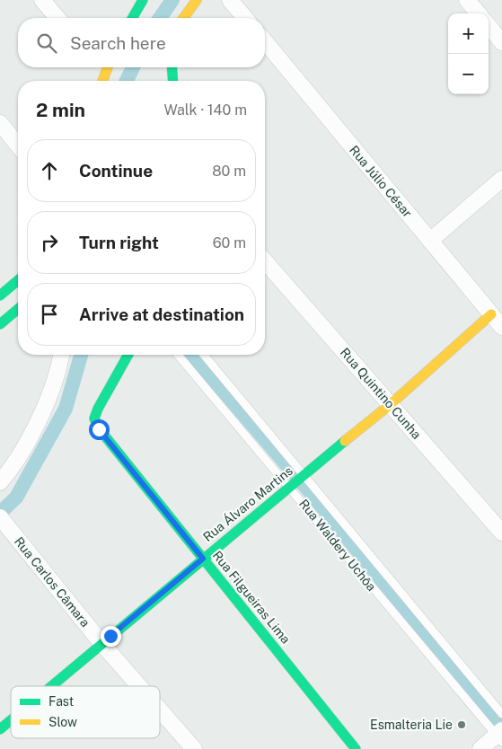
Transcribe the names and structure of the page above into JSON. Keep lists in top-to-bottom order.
{
  "streets": {
    "street": [
      "Rua Júlio César",
      "Rua Quintino Cunha",
      "Rua Álvaro Martins",
      "Rua Carlos Câmara",
      "Rua Filgueiras Lima"
    ],
    "lane": ["Rua Waldery Uchôa"]
  },
  "crossings": [
    ["Rua Júlio César", "Rua Álvaro Martins"],
    ["Rua Quintino Cunha", "Rua Álvaro Martins"],
    ["Rua Álvaro Martins", "Rua Waldery Uchôa"],
    ["Rua Álvaro Martins", "Rua Carlos Câmara"],
    ["Rua Álvaro Martins", "Rua Filgueiras Lima"]
  ],
  "places": ["Esmalteria Lie"],
  "legend": ["Fast", "Slow"],
  "page": {
    "map_buttons": ["+", "−"],
    "search": "Search here",
    "heading": ["2 min", "Walk · 140 m"],
    "list": [
      ["Continue", "80 m"],
      ["Turn right", "60 m"],
      "Arrive at destination"
    ]
  }
}
